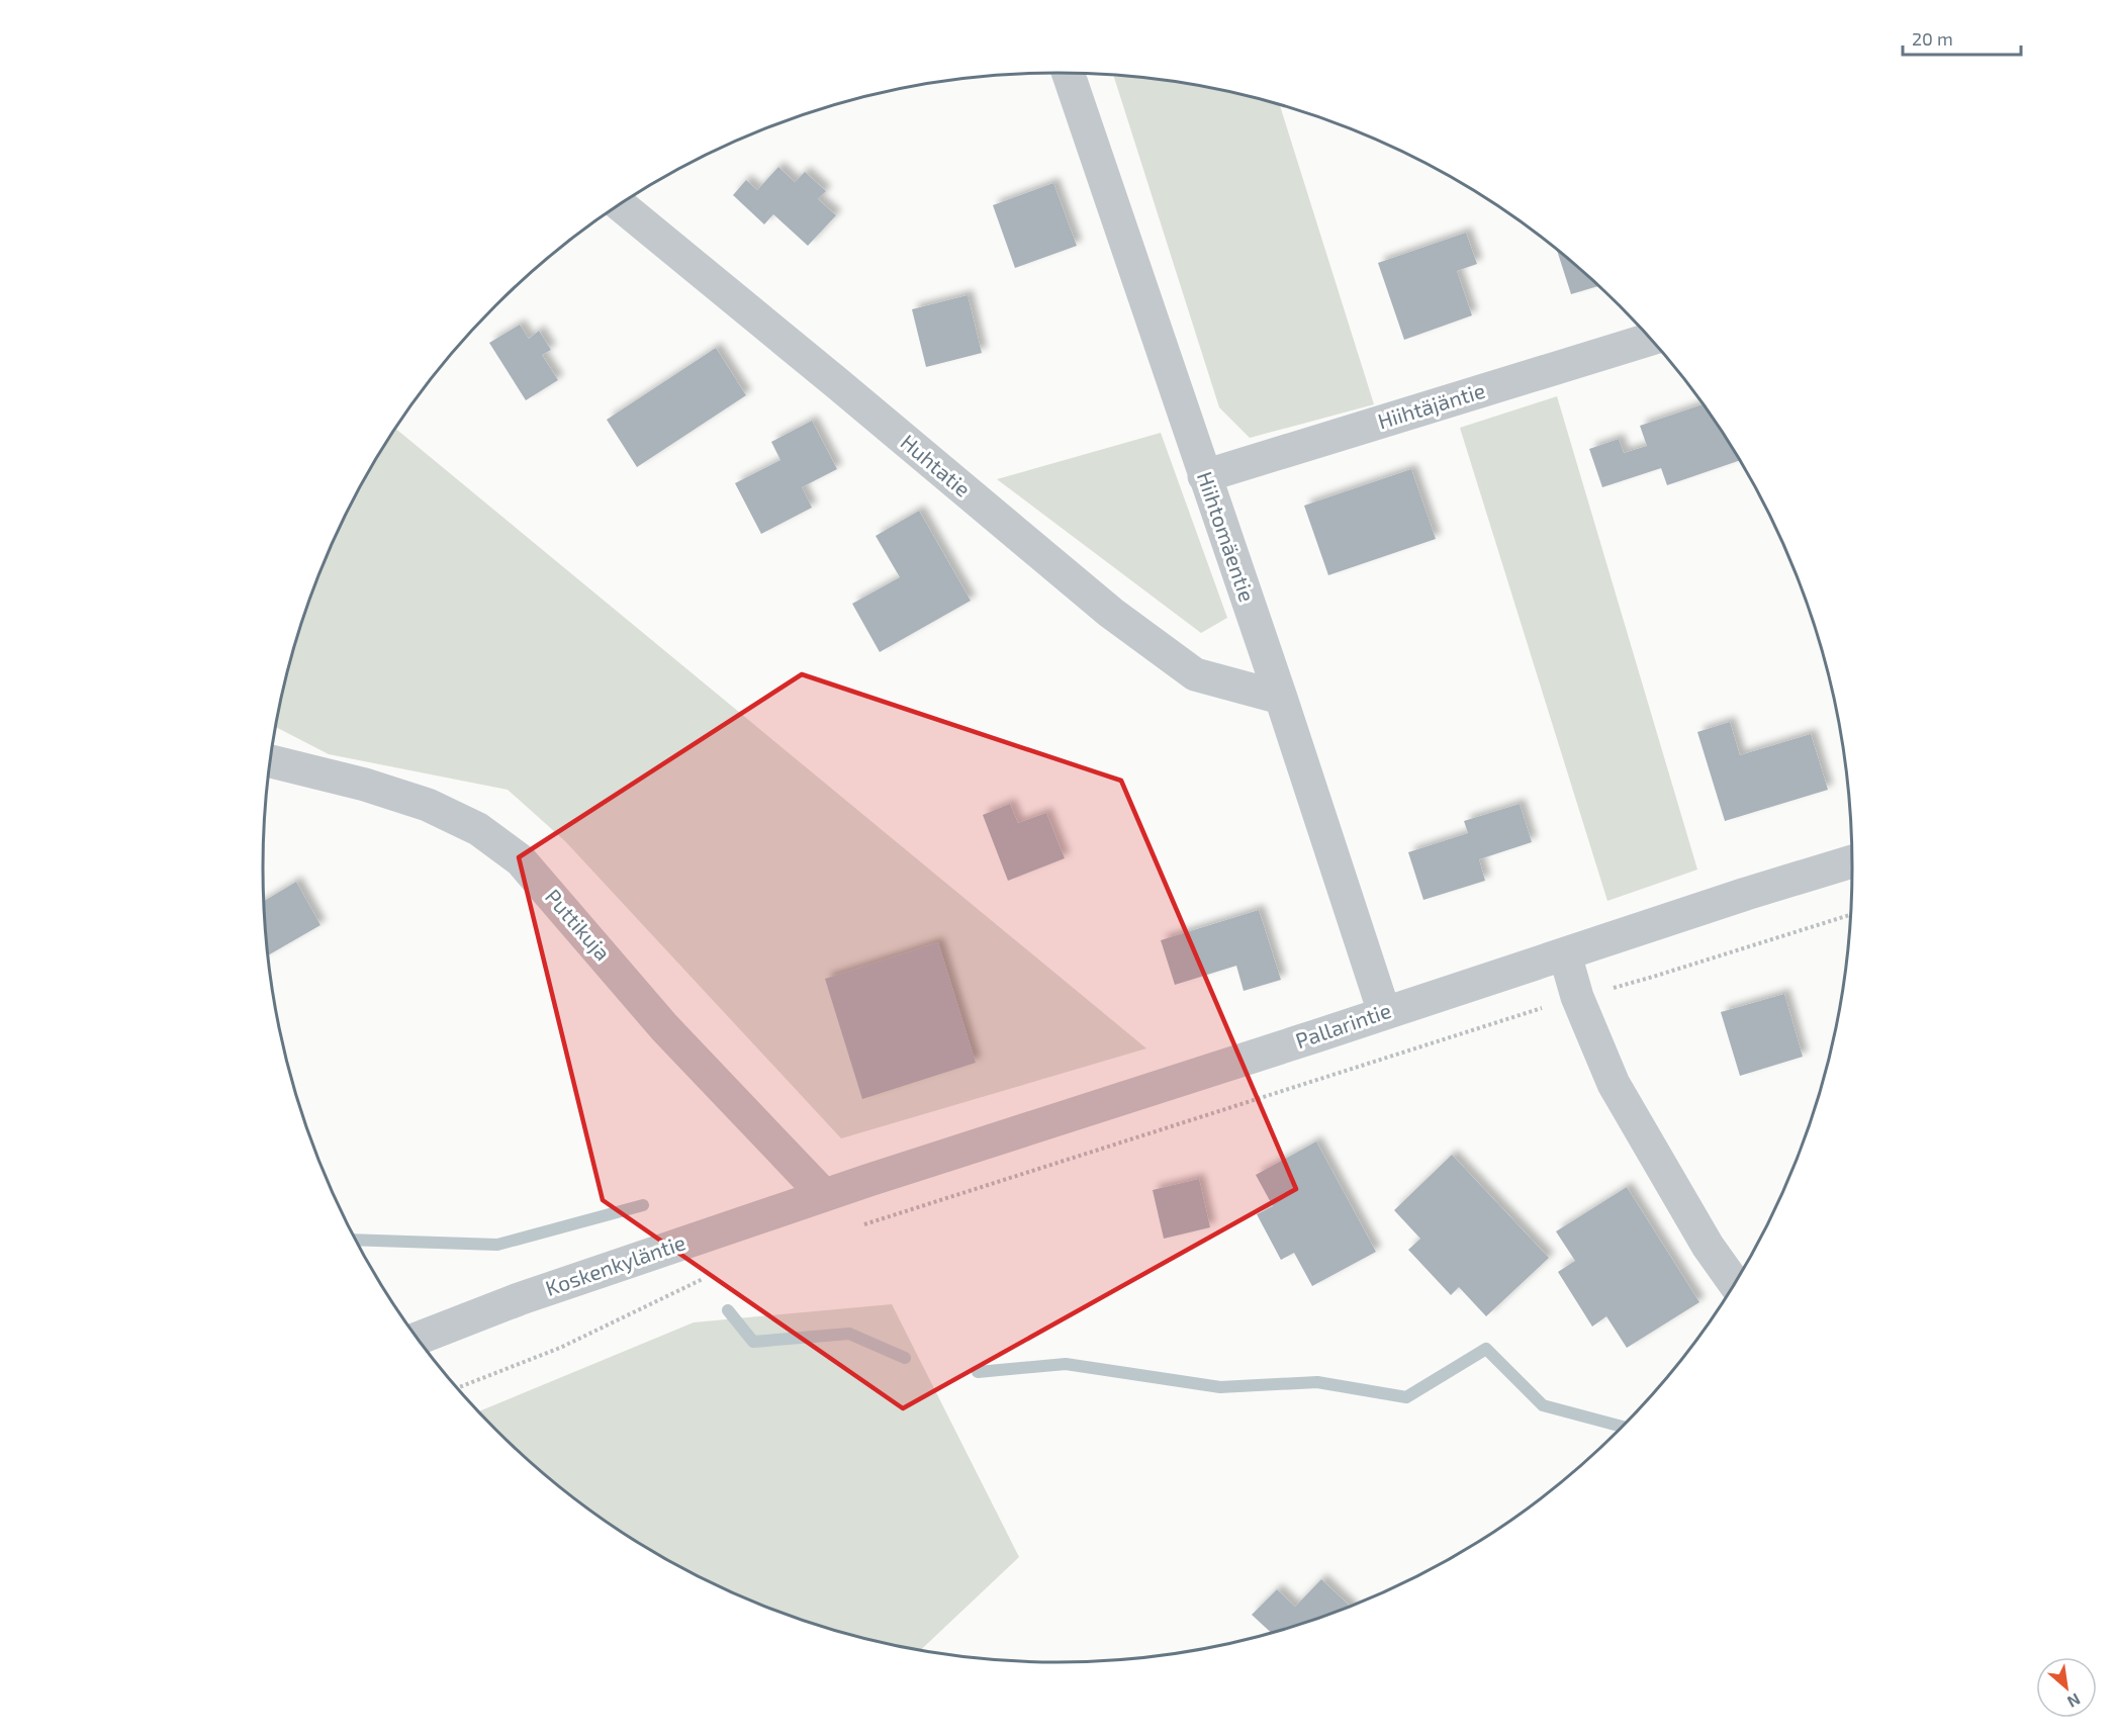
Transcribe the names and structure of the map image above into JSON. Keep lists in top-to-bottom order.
{
  "streets": {
    "street": [
      "Hiihtäjäntie",
      "Huhtatie",
      "Hiihtomäentie",
      "Puttikuja",
      "Pallarintie",
      "Koskenkyläntie"
    ]
  },
  "crossings": [
    ["Hiihtäjäntie", "Hiihtomäentie"],
    ["Huhtatie", "Hiihtomäentie"],
    ["Hiihtomäentie", "Pallarintie"],
    ["Puttikuja", "Pallarintie"],
    ["Puttikuja", "Koskenkyläntie"],
    ["Pallarintie", "Koskenkyläntie"]
  ],
  "scale_bar": "20 m",
  "north": "bottom right"
}
